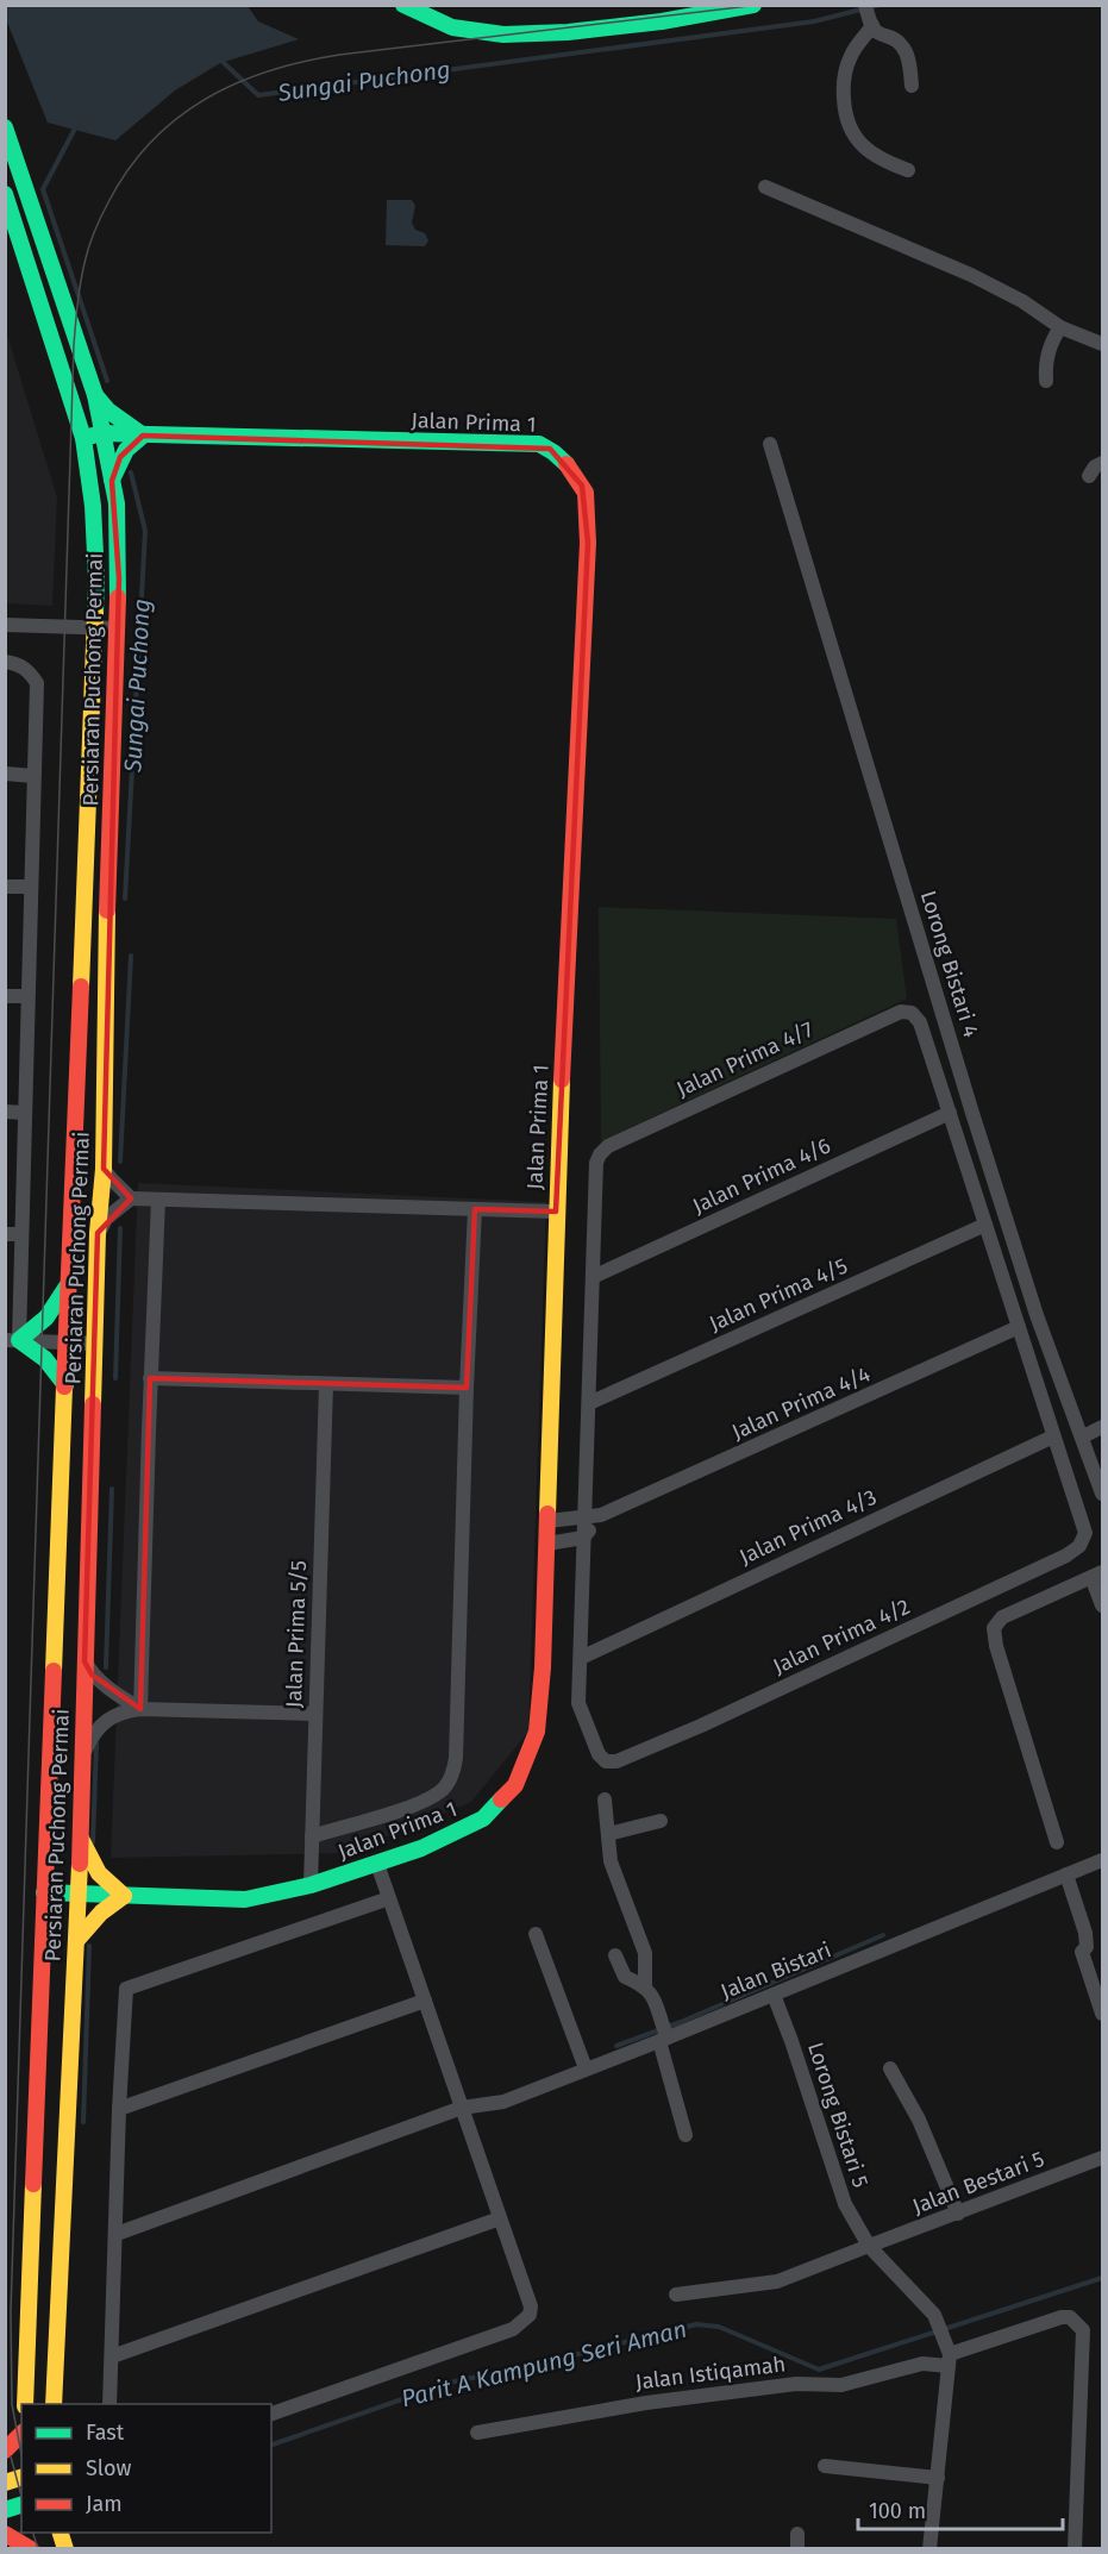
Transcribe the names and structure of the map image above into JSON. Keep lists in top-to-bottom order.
{
  "streets": {
    "main road": ["Jalan Prima 1", "Persiaran Puchong Permai"],
    "street": [
      "Lorong Bistari 4",
      "Jalan Prima 4/7",
      "Jalan Prima 4/6",
      "Jalan Prima 4/5",
      "Jalan Prima 4/4",
      "Jalan Prima 4/3",
      "Jalan Prima 5/5",
      "Jalan Prima 4/2",
      "Jalan Bistari",
      "Lorong Bistari 5",
      "Jalan Bestari 5",
      "Jalan Istiqamah"
    ]
  },
  "crossings": [
    ["Jalan Prima 1", "Persiaran Puchong Permai"],
    ["Jalan Prima 1", "Jalan Prima 4/4"],
    ["Jalan Prima 1", "Jalan Prima 5/5"],
    ["Persiaran Puchong Permai", "Jalan Prima 5/5"],
    ["Jalan Prima 4/7", "Jalan Prima 4/6"],
    ["Jalan Prima 4/3", "Jalan Prima 4/2"],
    ["Jalan Bistari", "Lorong Bistari 5"],
    ["Lorong Bistari 5", "Jalan Bestari 5"],
    ["Lorong Bistari 5", "Jalan Istiqamah"]
  ],
  "water": ["Sungai Puchong", "Parit A Kampung Seri Aman"],
  "legend": ["Fast", "Slow", "Jam"],
  "scale_bar": "100 m"
}
